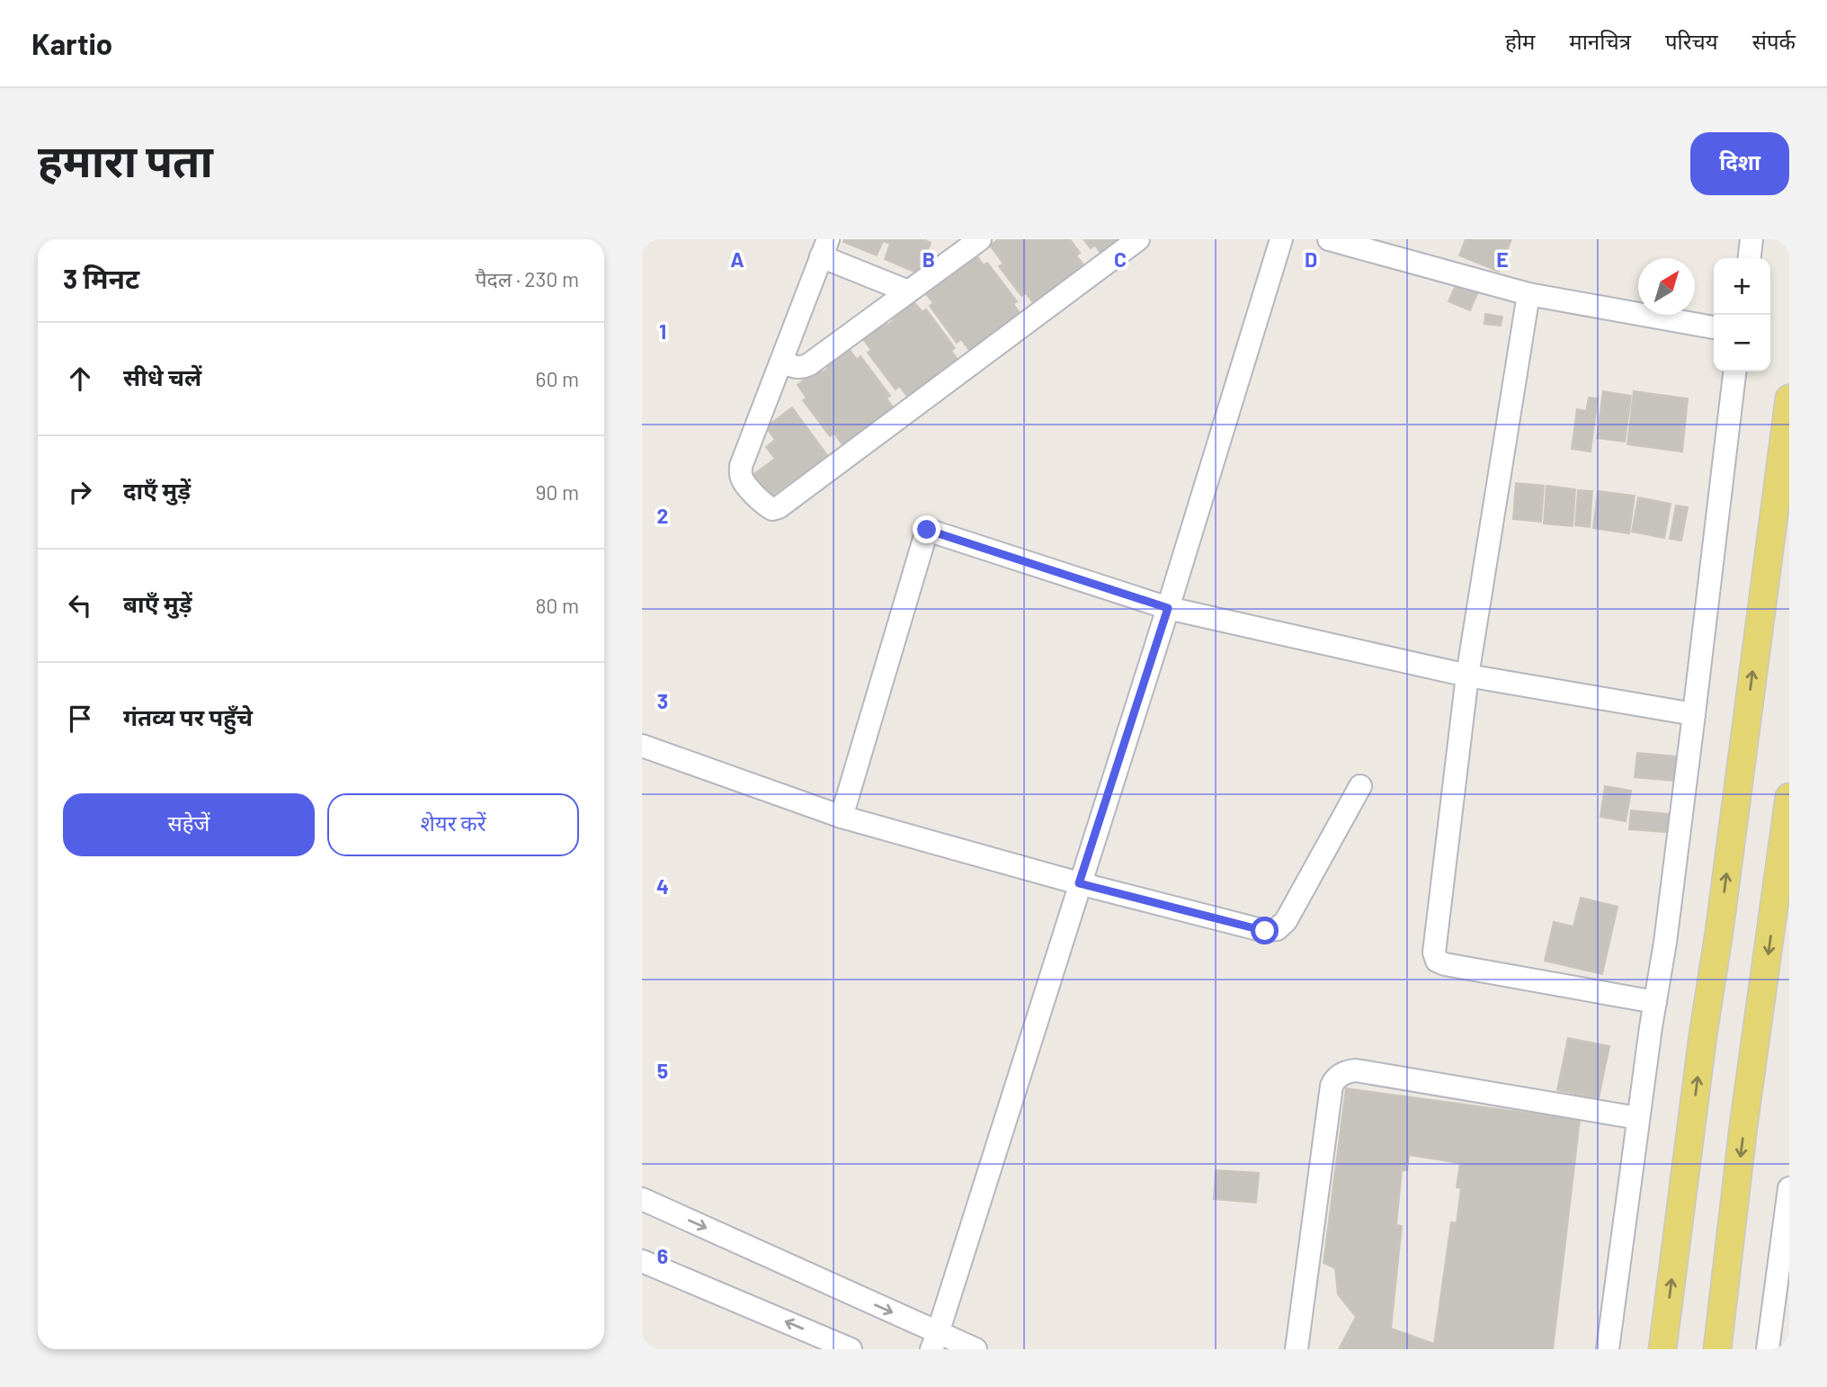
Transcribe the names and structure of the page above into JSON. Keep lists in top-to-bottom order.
{
  "north": "top right",
  "page": {
    "header": "Kartio",
    "nav": [
      "होम",
      "मानचित्र",
      "परिचय",
      "संपर्क"
    ],
    "buttons": [
      "दिशा",
      ["सहेजें", "शेयर करें"]
    ],
    "title": "हमारा पता",
    "heading": ["3 मिनट", "पैदल · 230 m"],
    "map_buttons": ["+", "−"],
    "list": [
      ["सीधे चलें", "60 m"],
      ["दाएँ मुड़ें", "90 m"],
      ["बाएँ मुड़ें", "80 m"],
      "गंतव्य पर पहुँचे"
    ]
  },
  "grid": {
    "columns": [
      "A",
      "B",
      "C",
      "D",
      "E"
    ],
    "rows": [
      "1",
      "2",
      "3",
      "4",
      "5",
      "6"
    ]
  }
}
